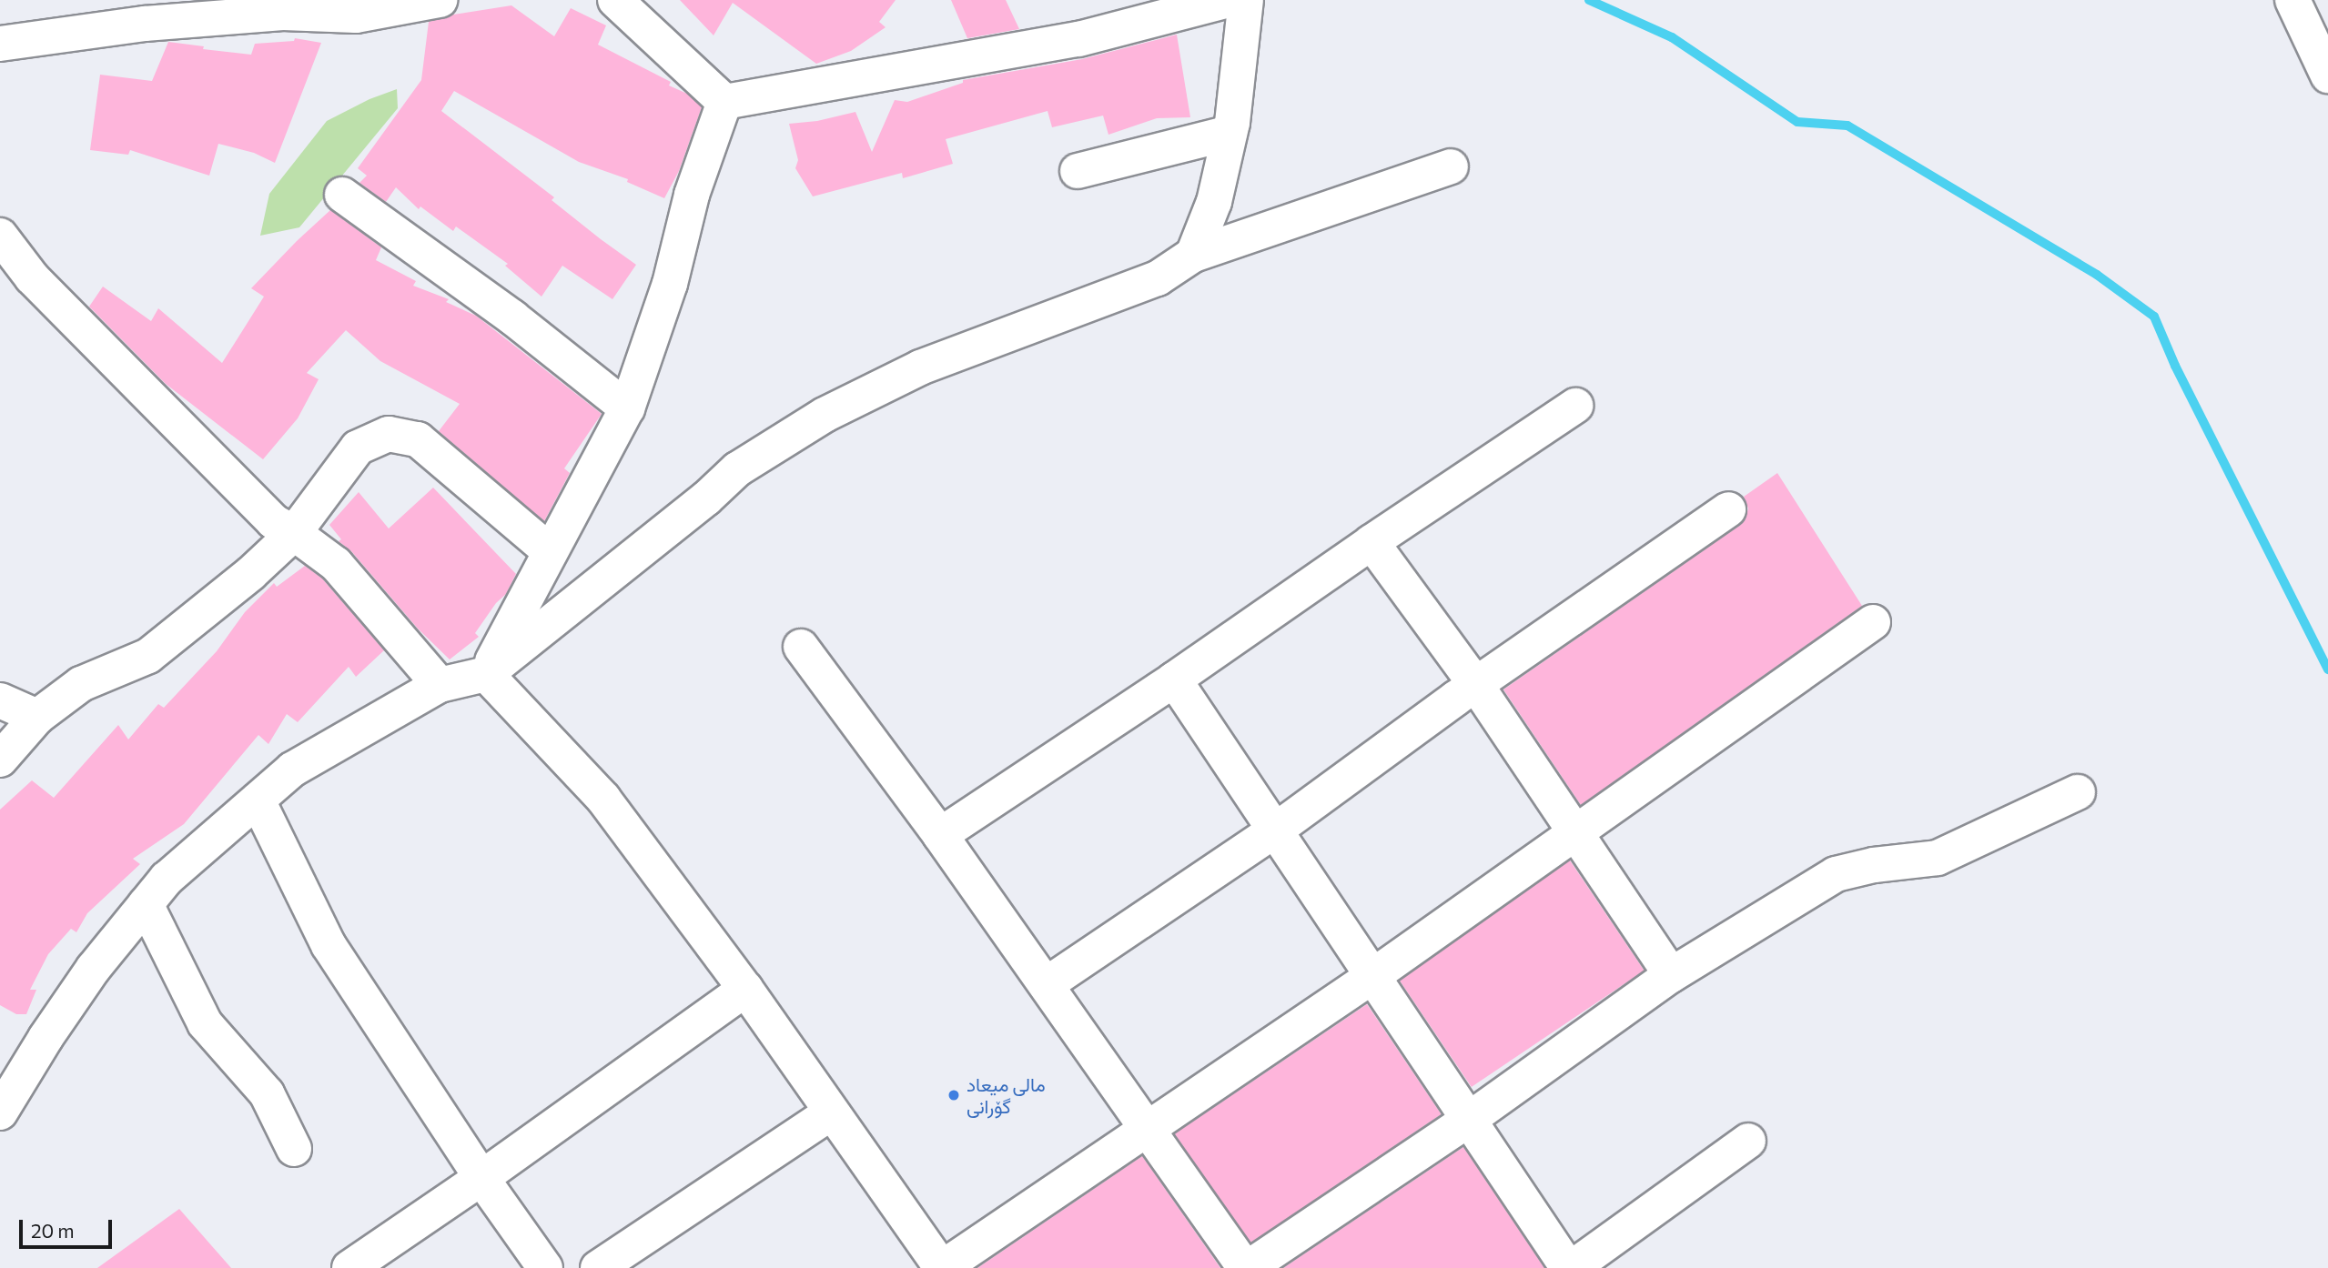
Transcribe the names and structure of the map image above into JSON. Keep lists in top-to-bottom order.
{
  "places": ["مالی میعاد گۆرانی"],
  "scale_bar": "20 m"
}
